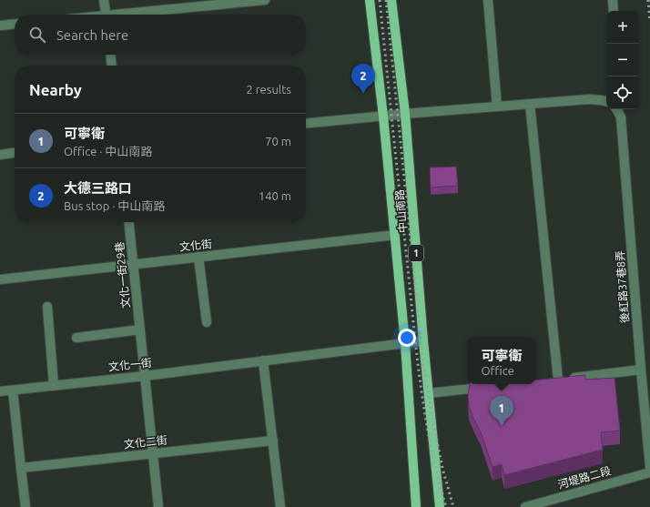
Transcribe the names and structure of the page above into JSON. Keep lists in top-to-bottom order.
{
  "streets": {
    "main road": ["中山南路", "1"],
    "street": [
      "文化街",
      "文化一街29巷",
      "後紅路37巷8弄",
      "文化一街",
      "文化二街",
      "河堤路二段"
    ]
  },
  "crossings": [
    ["中山南路", "文化街"],
    ["中山南路", "文化一街"],
    ["文化街", "文化一街29巷"],
    ["文化一街29巷", "文化一街"],
    ["文化一街29巷", "文化二街"]
  ],
  "page": {
    "map_buttons": ["+", "−"],
    "search": "Search here",
    "pins": ["2", "1"],
    "heading": ["Nearby", "2 results"],
    "list": [
      {
        "mark": "1",
        "name": "可寧衛",
        "note": "Office · 中山南路",
        "value": "70 m"
      },
      {
        "mark": "2",
        "name": "大德三路口",
        "note": "Bus stop · 中山南路",
        "value": "140 m"
      }
    ],
    "popup": ["可寧衛", "Office"]
  }
}
